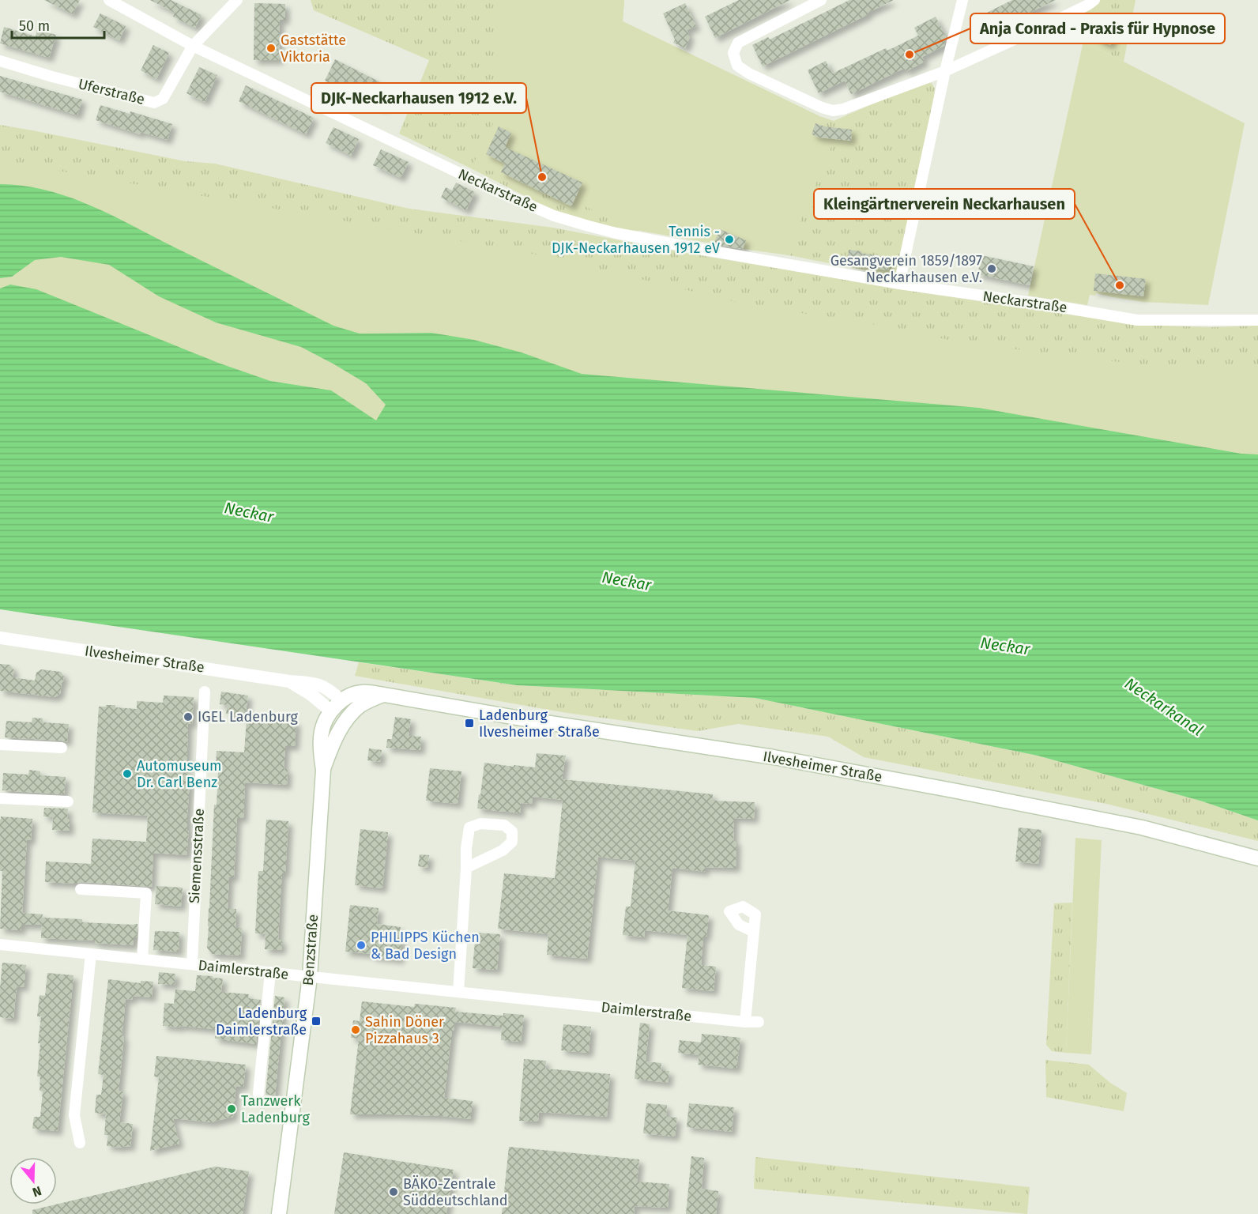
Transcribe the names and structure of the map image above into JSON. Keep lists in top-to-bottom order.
{
  "streets": {
    "main road": ["Ilvesheimer Straße", "Benzstraße"],
    "street": [
      "Uferstraße",
      "Neckarstraße",
      "Siemensstraße",
      "Daimlerstraße"
    ]
  },
  "crossings": [
    ["Uferstraße", "Neckarstraße"],
    ["Ilvesheimer Straße", "Benzstraße"],
    ["Siemensstraße", "Daimlerstraße"],
    ["Benzstraße", "Daimlerstraße"]
  ],
  "water": ["Neckar", "Neckarkanal"],
  "places": {
    "other": [
      "Gaststätte Viktoria",
      "Anja Conrad - Praxis für Hypnose",
      "DJK-Neckarhausen 1912 e.V.",
      "Tennis - DJK-Neckarhausen 1912 eV",
      "Gesangverein 1859/1897 Neckarhausen e.V.",
      "Kleingärtnerverein Neckarhausen",
      "IGEL Ladenburg",
      "Automuseum Dr. Carl Benz",
      "PHILIPPS Küchen & Bad Design",
      "Sahin Döner Pizzahaus 3",
      "Tanzwerk Ladenburg",
      "BÄKO-Zentrale Süddeutschland"
    ],
    "transit": ["Ladenburg Ilvesheimer Straße", "Ladenburg Daimlerstraße"]
  },
  "scale_bar": "50 m",
  "north": "bottom"
}
